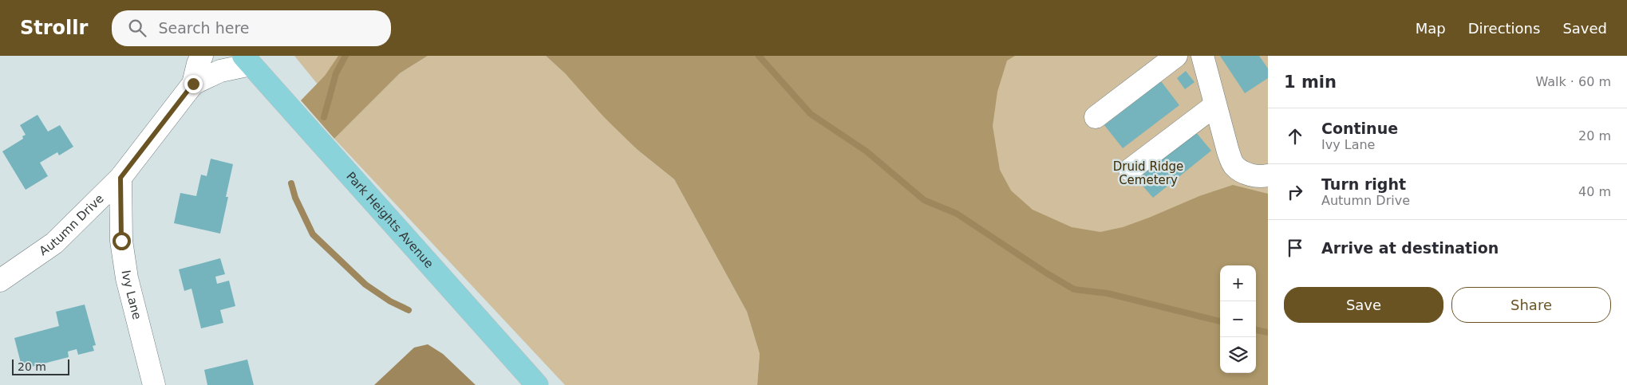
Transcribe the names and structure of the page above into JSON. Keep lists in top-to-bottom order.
{
  "streets": {
    "main road": ["Park Heights Avenue"],
    "street": ["Autumn Drive", "Ivy Lane"]
  },
  "crossings": [
    ["Park Heights Avenue", "Autumn Drive"],
    ["Autumn Drive", "Ivy Lane"]
  ],
  "parks": ["Druid Ridge Cemetery"],
  "scale_bar": "20 m",
  "page": {
    "header": "Strollr",
    "search": "Search here",
    "nav": ["Map", "Directions", "Saved"],
    "heading": ["1 min", "Walk · 60 m"],
    "list": [
      ["Continue", "Ivy Lane", "20 m"],
      ["Turn right", "Autumn Drive", "40 m"],
      "Arrive at destination"
    ],
    "map_buttons": ["+", "−"],
    "buttons": ["Save", "Share"],
    "scale": "20 m"
  }
}
